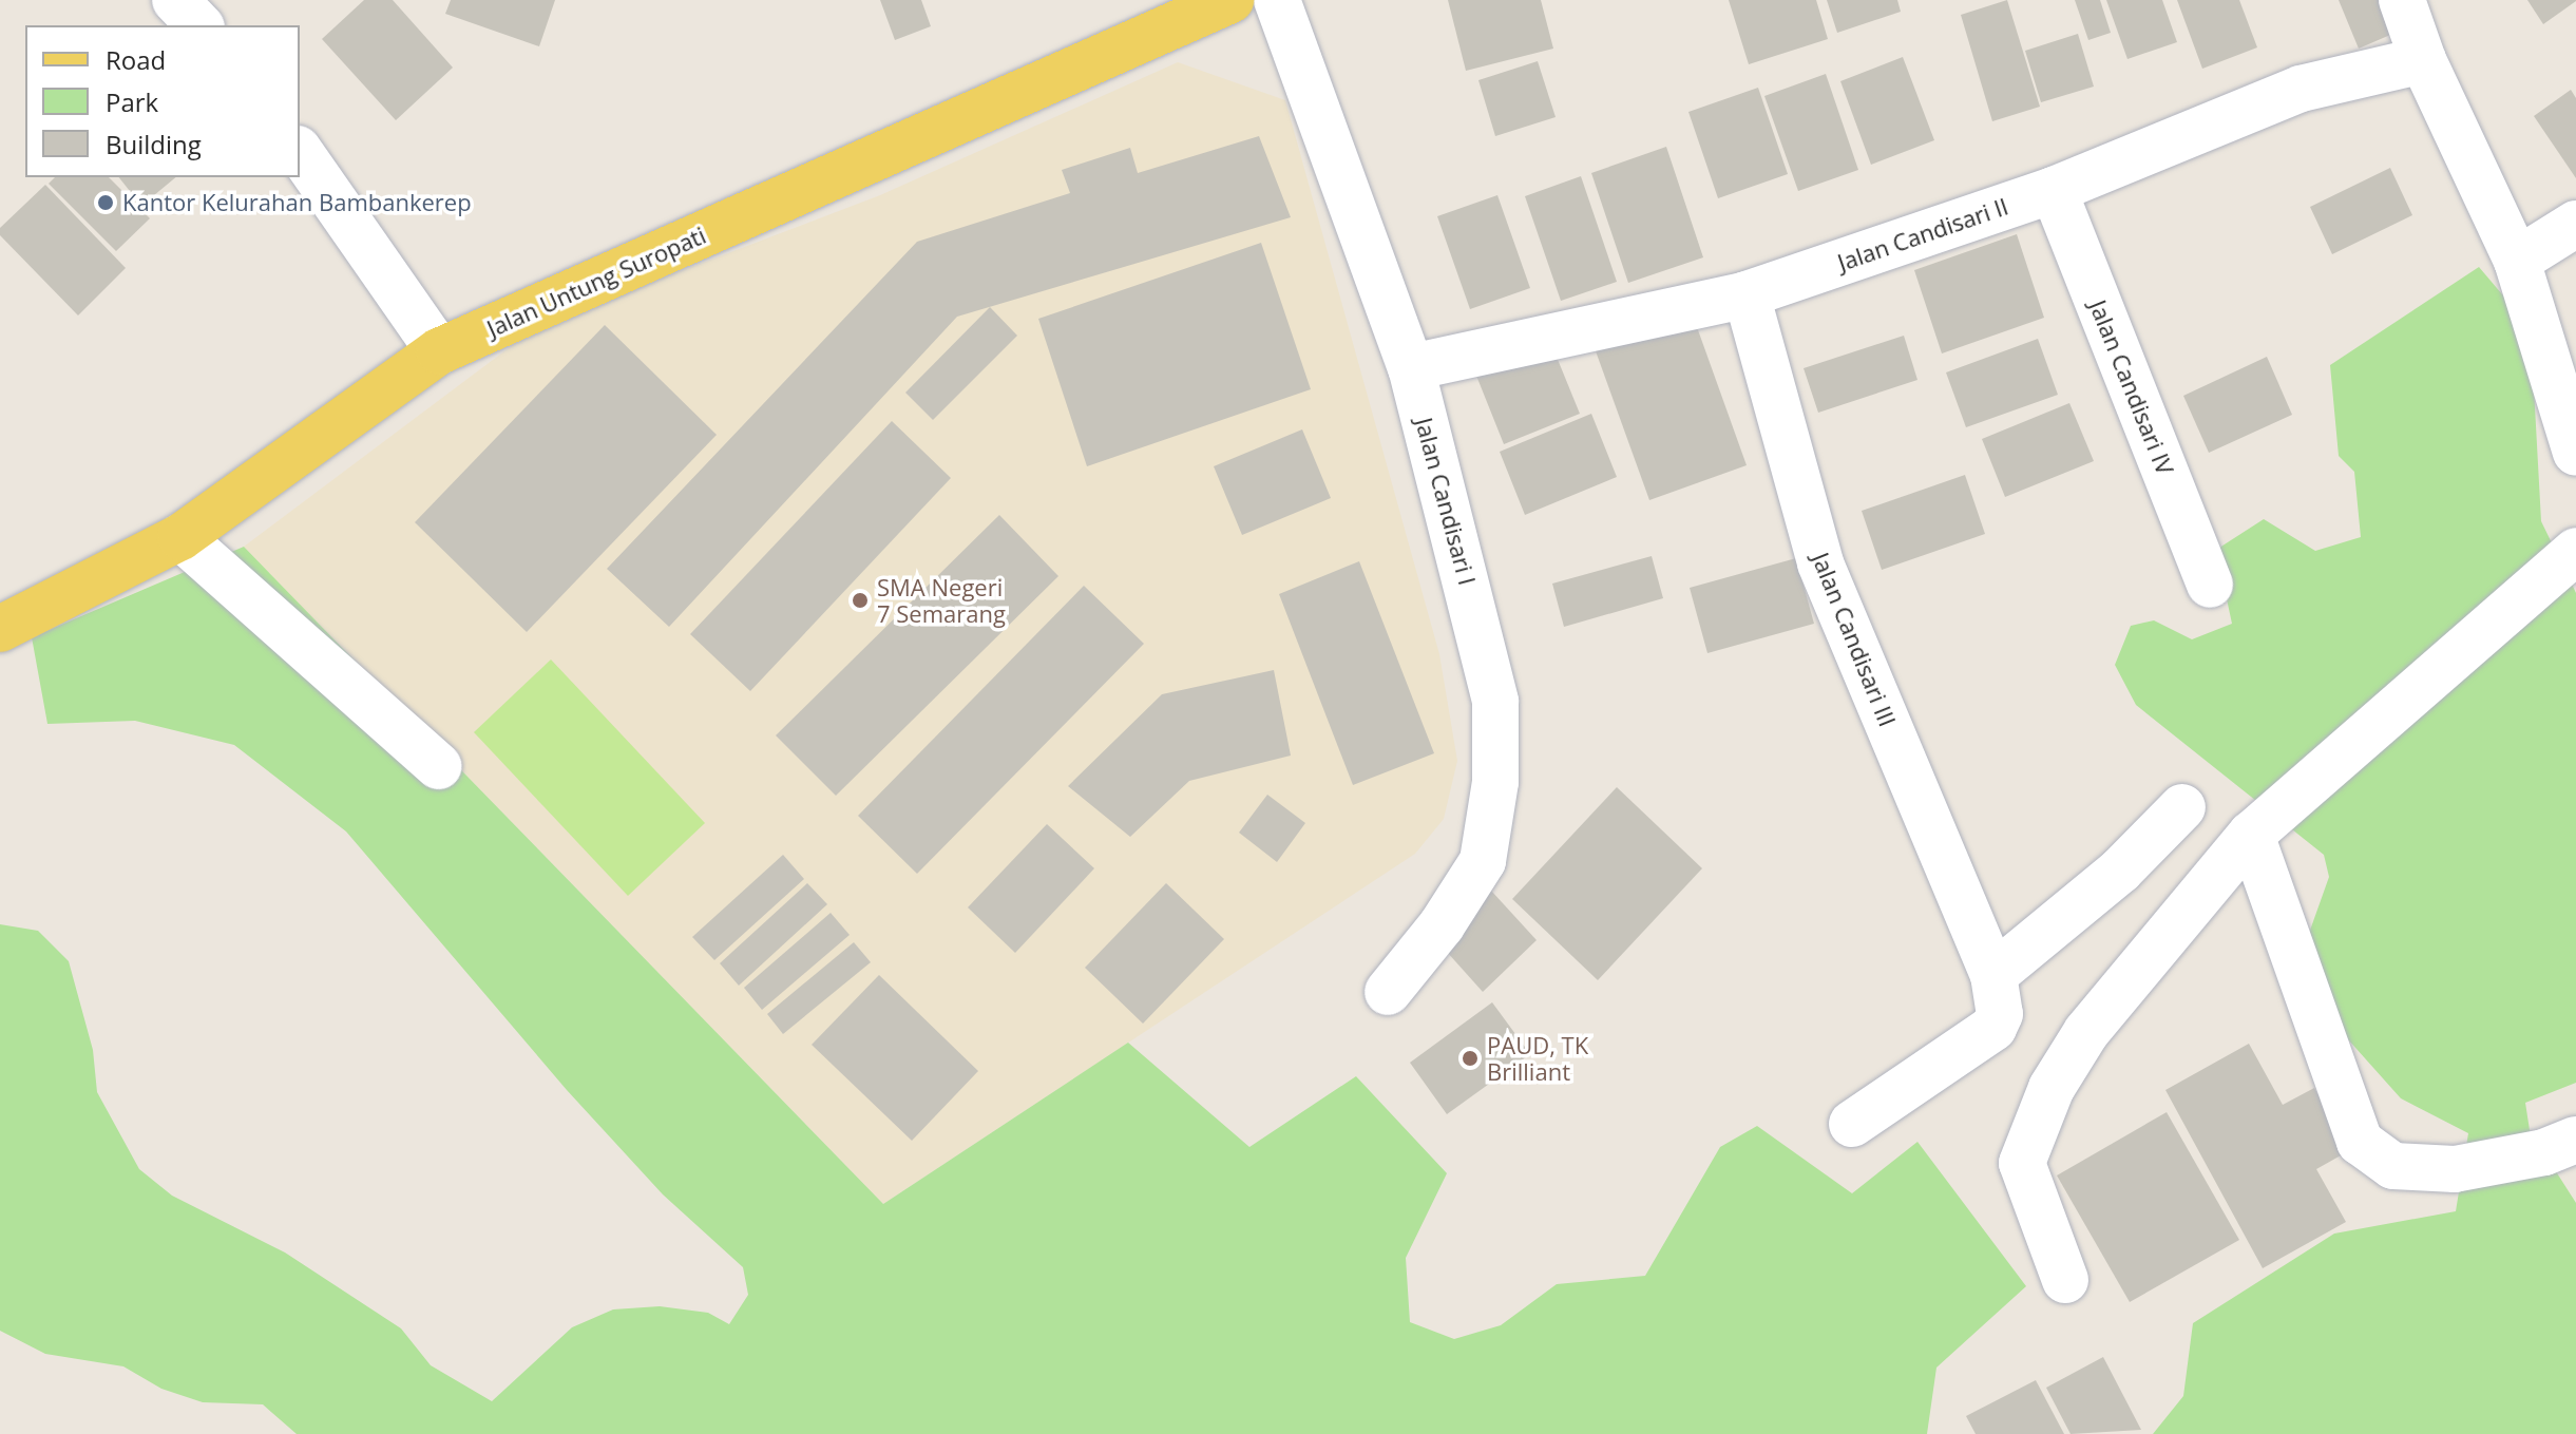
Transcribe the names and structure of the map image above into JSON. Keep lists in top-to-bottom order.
{
  "streets": {
    "main road": ["Jalan Untung Suropati"],
    "street": [
      "Jalan Candisari II",
      "Jalan Candisari IV",
      "Jalan Candisari I",
      "Jalan Candisari III"
    ]
  },
  "crossings": [
    ["Jalan Candisari II", "Jalan Candisari IV"],
    ["Jalan Candisari II", "Jalan Candisari I"],
    ["Jalan Candisari II", "Jalan Candisari III"]
  ],
  "places": ["Kantor Kelurahan Bambankerep", "SMA Negeri 7 Semarang", "PAUD, TK Brilliant"],
  "legend": ["Road", "Park", "Building"]
}
